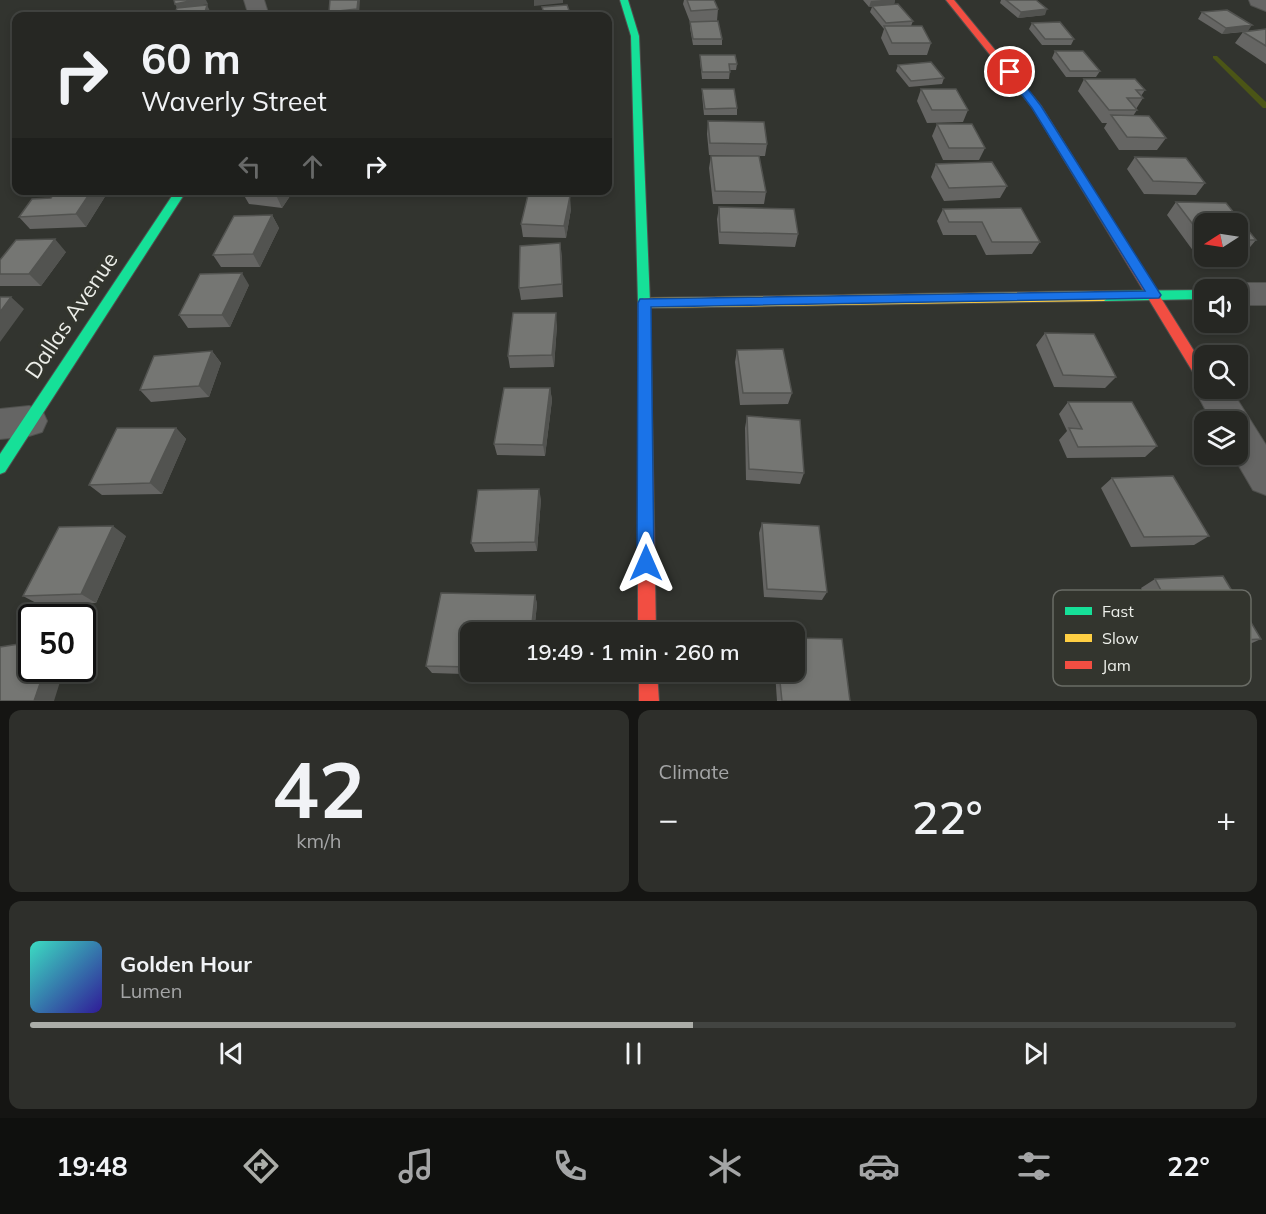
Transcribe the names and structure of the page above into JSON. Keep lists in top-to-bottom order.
{
  "streets": {
    "street": ["Dallas Avenue"]
  },
  "legend": ["Fast", "Slow", "Jam"],
  "north": "left",
  "page": {
    "turn": ["60 m", "Waverly Street"],
    "limit": "50",
    "trip": "19:49 · 1 min · 260 m",
    "tile": [
      ["42", "km/h"],
      "Climate"
    ],
    "heat": ["−", "22°", "+"],
    "song": ["Golden Hour", "Lumen"],
    "tabs": ["19:48", "22°"]
  }
}
